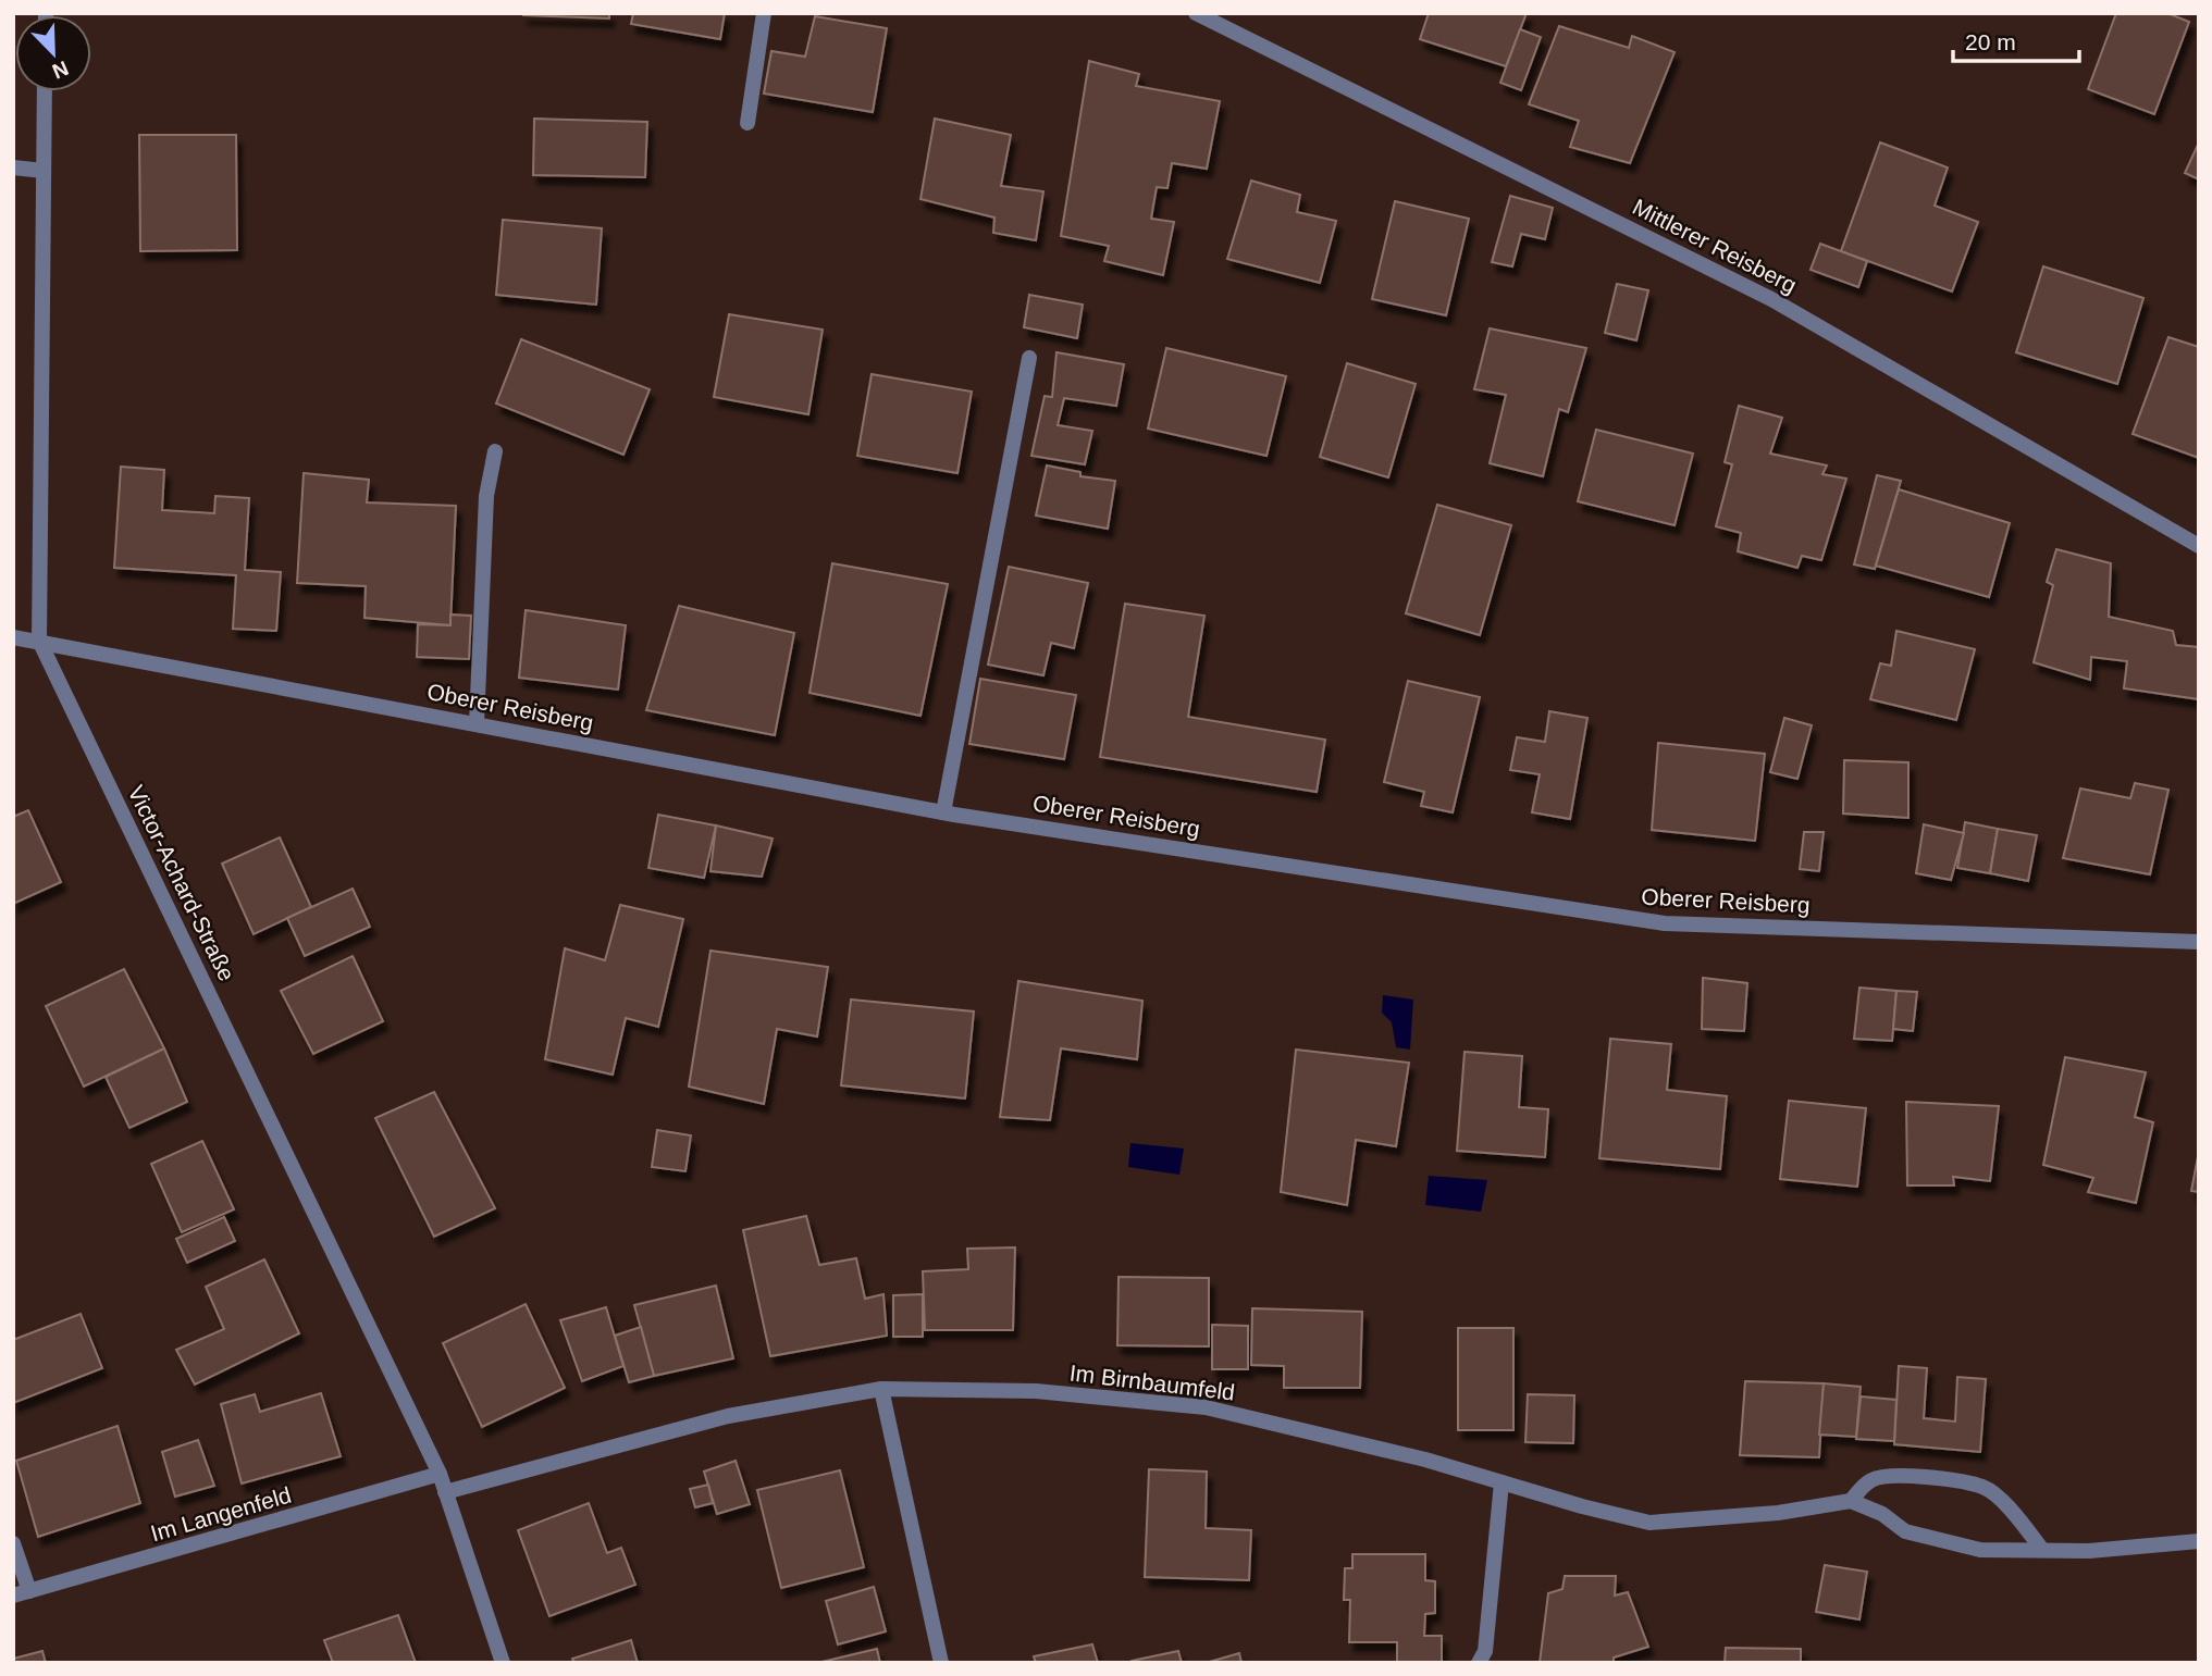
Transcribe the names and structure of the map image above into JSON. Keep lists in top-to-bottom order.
{
  "streets": {
    "street": [
      "Mittlerer Reisberg",
      "Oberer Reisberg",
      "Victor-Achard-Straße",
      "Im Birnbaumfeld",
      "Im Langenfeld"
    ]
  },
  "crossings": [
    ["Oberer Reisberg", "Victor-Achard-Straße"],
    ["Victor-Achard-Straße", "Im Birnbaumfeld"],
    ["Victor-Achard-Straße", "Im Langenfeld"]
  ],
  "scale_bar": "20 m",
  "north": "bottom right"
}
